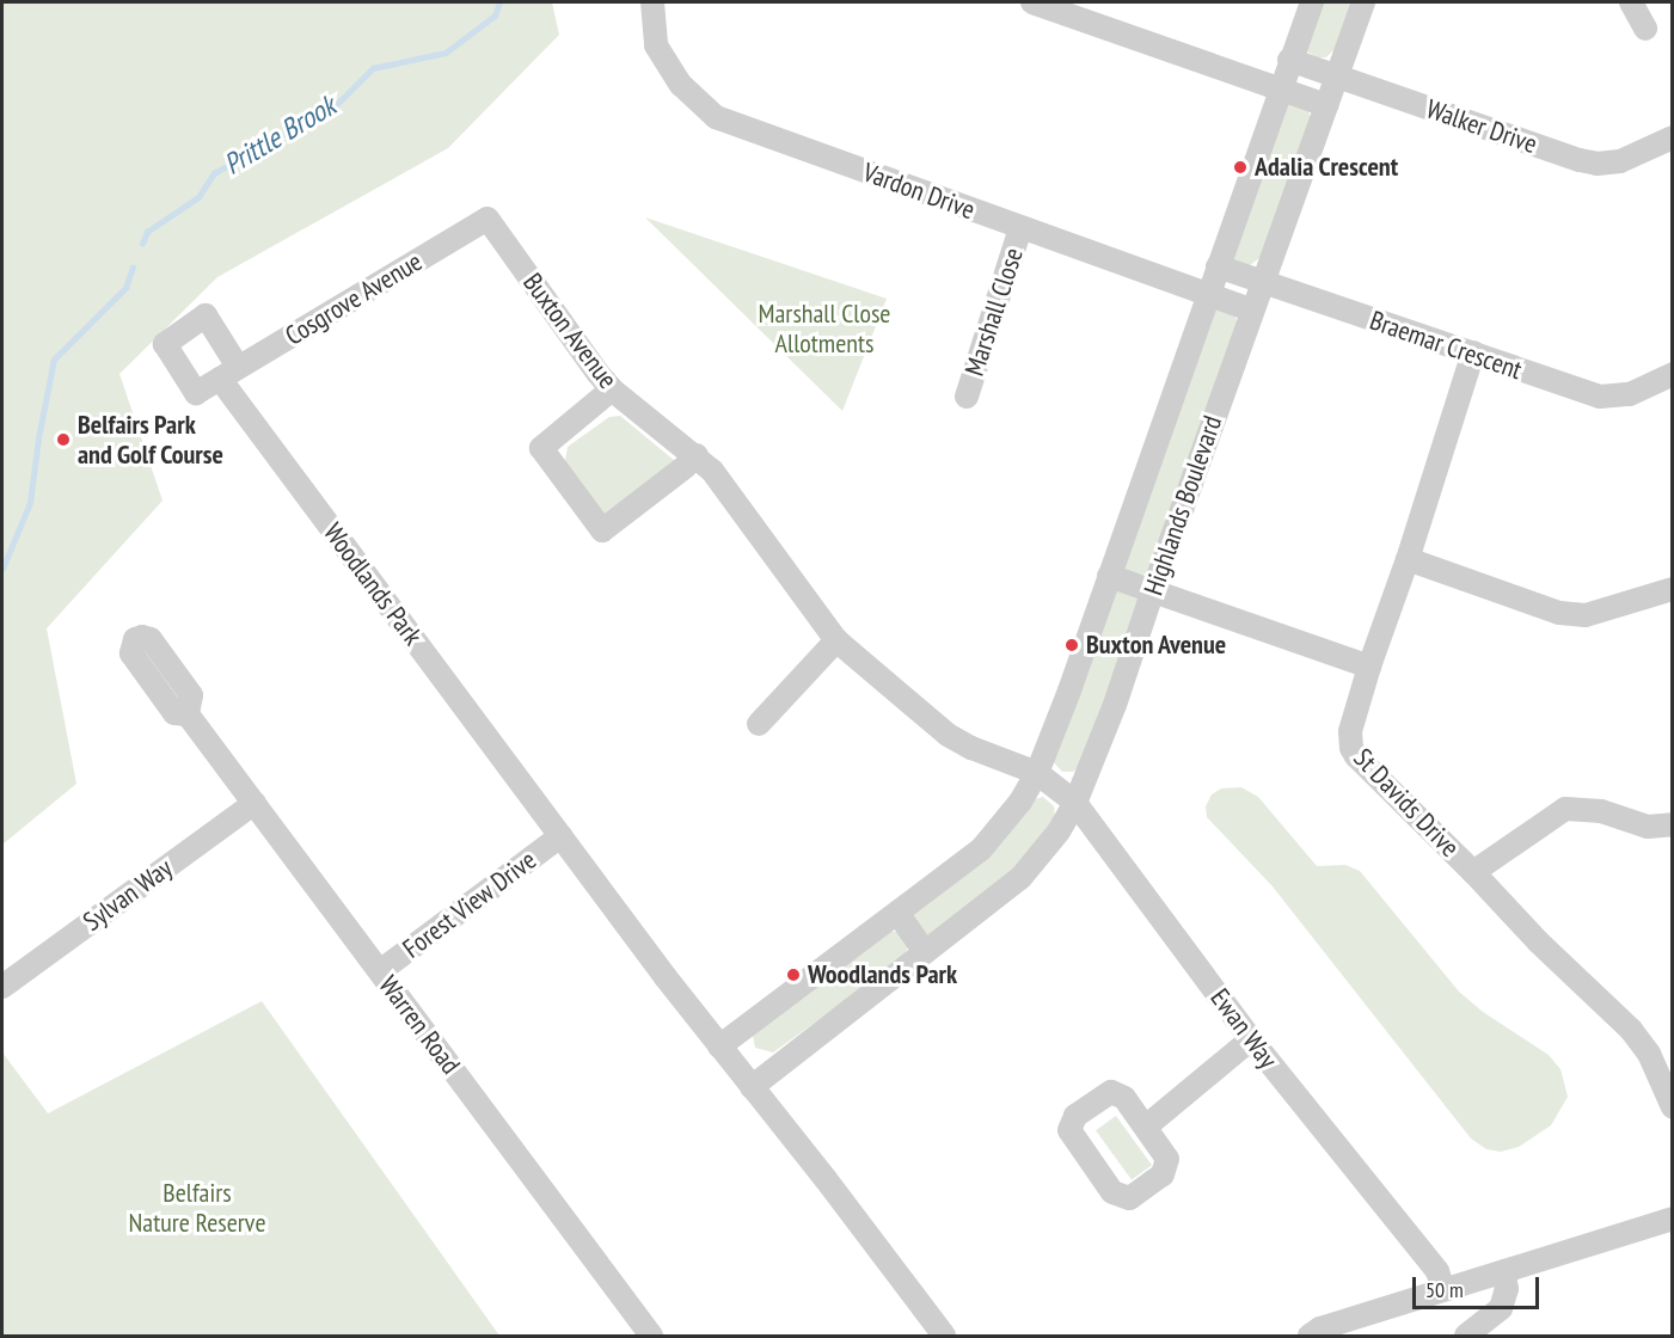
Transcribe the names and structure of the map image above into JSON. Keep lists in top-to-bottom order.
{
  "streets": {
    "street": [
      "Walker Drive",
      "Vardon Drive",
      "Cosgrove Avenue",
      "Marshall Close",
      "Buxton Avenue",
      "Braemar Crescent",
      "Highlands Boulevard",
      "Woodlands Park",
      "St Davids Drive",
      "Sylvan Way",
      "Forest View Drive",
      "Warren Road",
      "Ewan Way"
    ]
  },
  "crossings": [
    ["Walker Drive", "Highlands Boulevard"],
    ["Vardon Drive", "Marshall Close"],
    ["Vardon Drive", "Highlands Boulevard"],
    ["Cosgrove Avenue", "Buxton Avenue"],
    ["Cosgrove Avenue", "Woodlands Park"],
    ["Buxton Avenue", "Highlands Boulevard"],
    ["Buxton Avenue", "Ewan Way"],
    ["Braemar Crescent", "Highlands Boulevard"],
    ["Braemar Crescent", "St Davids Drive"],
    ["Highlands Boulevard", "Woodlands Park"],
    ["Highlands Boulevard", "Ewan Way"],
    ["Woodlands Park", "Forest View Drive"],
    ["Sylvan Way", "Warren Road"],
    ["Forest View Drive", "Warren Road"]
  ],
  "water": ["Prittle Brook"],
  "parks": ["Marshall Close Allotments", "Belfairs Nature Reserve"],
  "places": [
    "Adalia Crescent",
    "Belfairs Park and Golf Course",
    "Buxton Avenue",
    "Woodlands Park"
  ],
  "scale_bar": "50 m"
}
